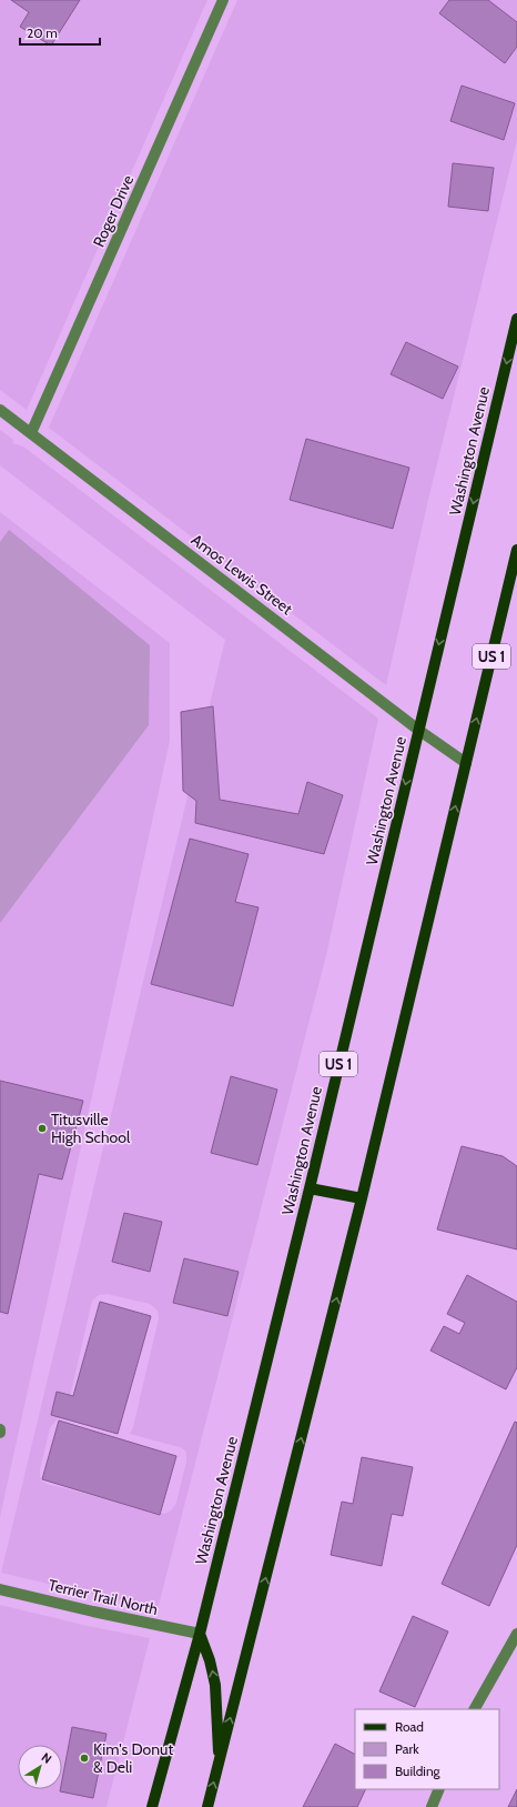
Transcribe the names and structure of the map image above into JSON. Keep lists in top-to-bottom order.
{
  "streets": {
    "main road": ["Washington Avenue", "US 1"],
    "street": ["Roger Drive", "Amos Lewis Street", "Terrier Trail North"]
  },
  "crossings": [
    ["Roger Drive", "Amos Lewis Street"],
    ["Washington Avenue", "Amos Lewis Street"],
    ["Washington Avenue", "Terrier Trail North"],
    ["Amos Lewis Street", "US 1"]
  ],
  "places": ["Titusville High School", "Kim's Donut & Deli"],
  "legend": ["Road", "Park", "Building"],
  "scale_bar": "20 m",
  "north": "top right"
}
